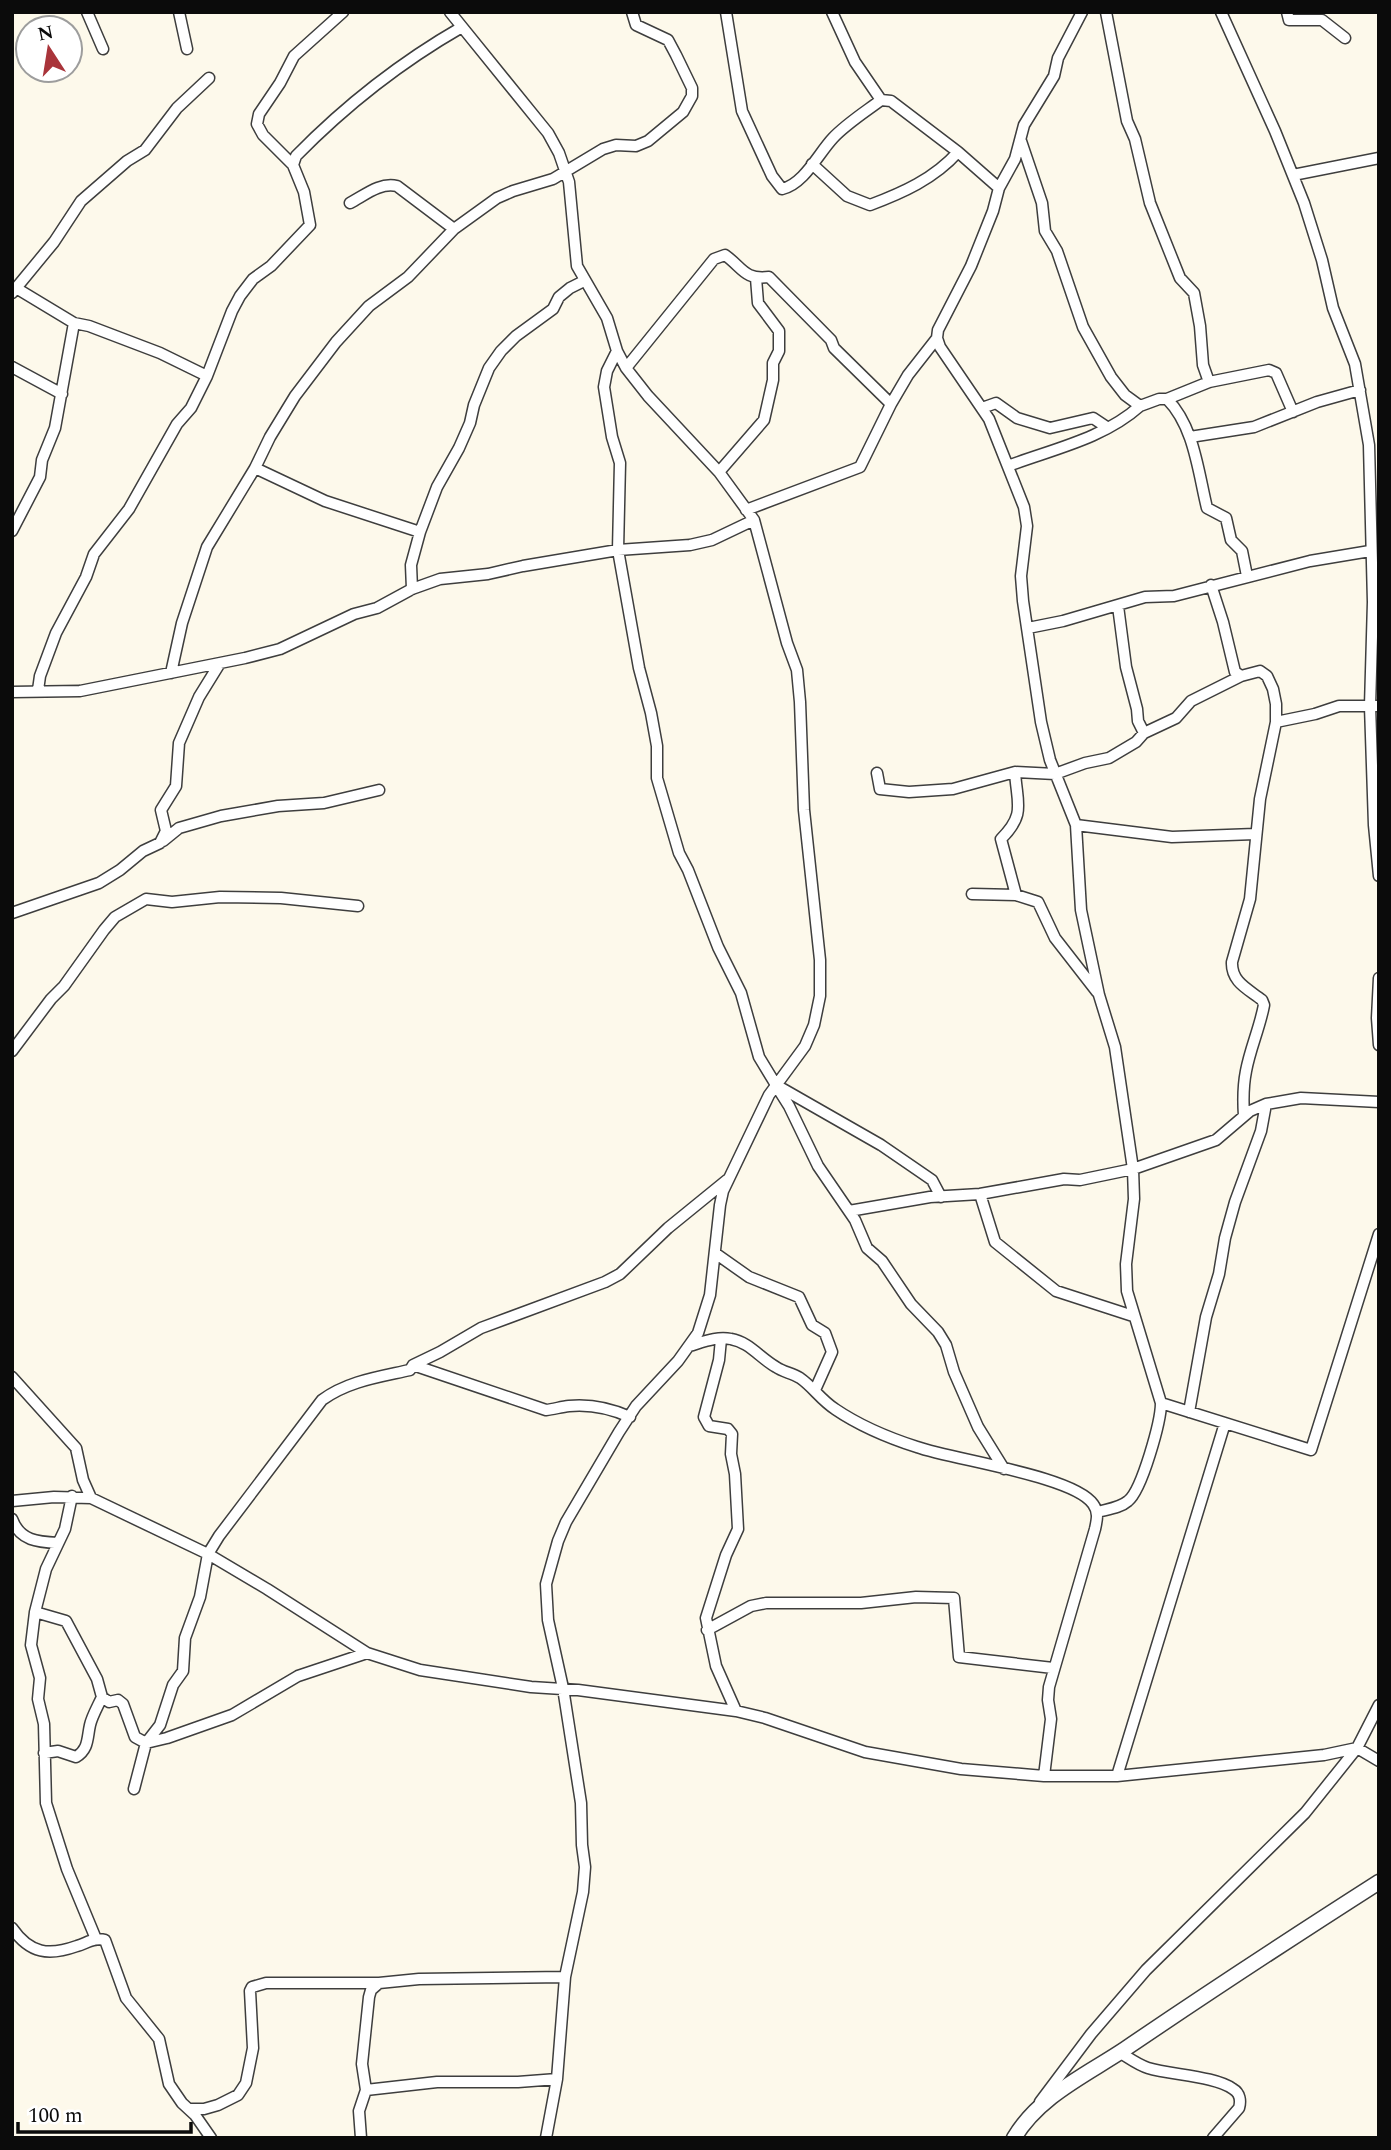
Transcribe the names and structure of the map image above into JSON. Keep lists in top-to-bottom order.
{
  "scale_bar": "100 m",
  "north": "top"
}
